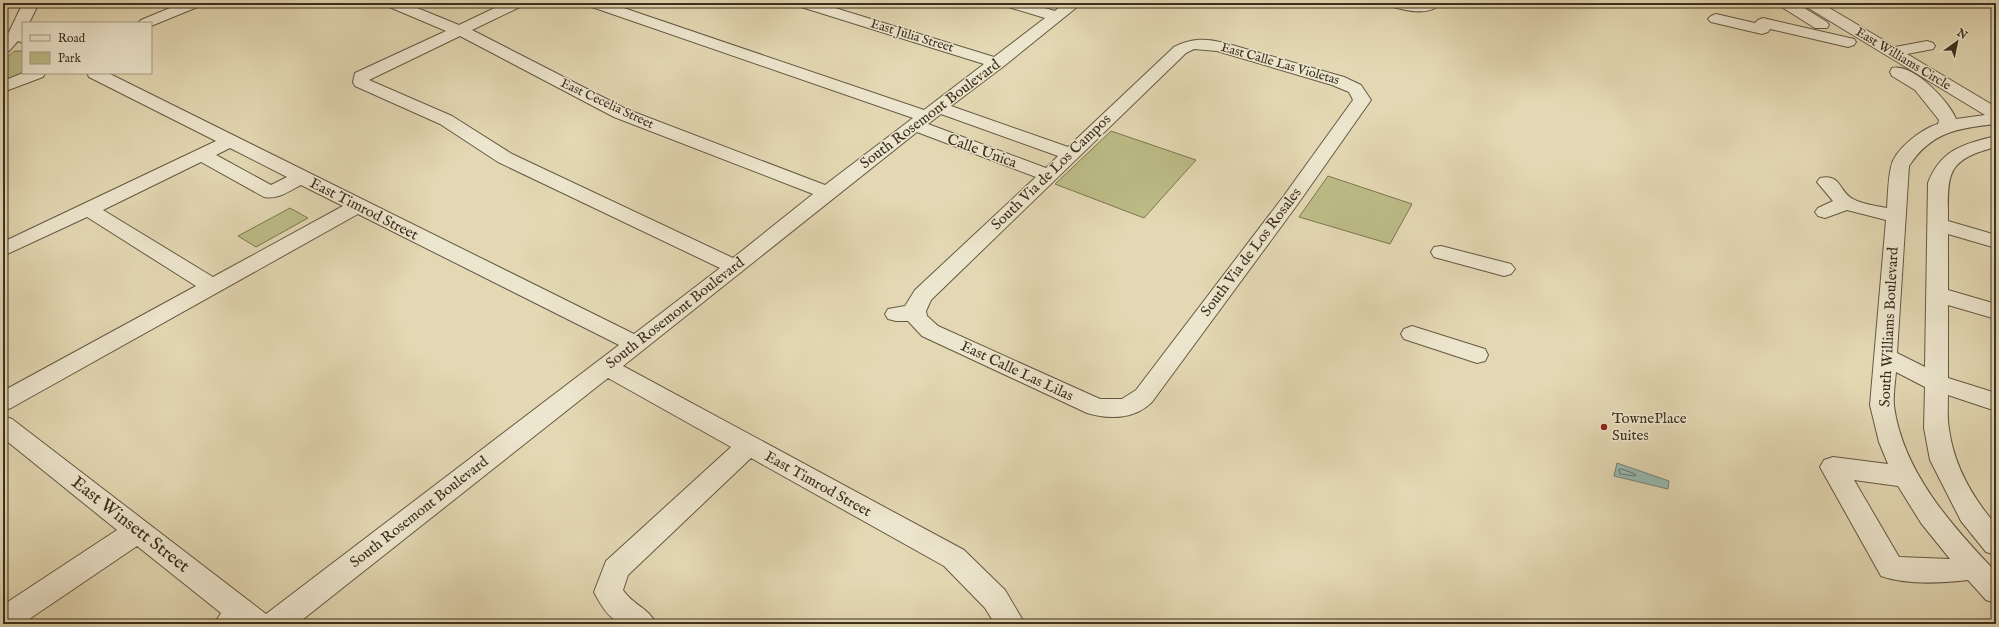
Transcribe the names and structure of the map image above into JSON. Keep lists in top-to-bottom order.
{
  "streets": {
    "street": [
      "East Julia Street",
      "East Williams Circle",
      "East Calle Las Violetas",
      "East Cecelia Street",
      "South Rosemont Boulevard",
      "Calle Unica",
      "South Via de Los Campos",
      "East Timrod Street",
      "South Via de Los Rosales",
      "South Williams Boulevard",
      "East Calle Las Lilas",
      "East Winsett Street"
    ]
  },
  "crossings": [
    ["East Julia Street", "South Rosemont Boulevard"],
    ["East Calle Las Violetas", "South Via de Los Campos"],
    ["East Calle Las Violetas", "South Via de Los Rosales"],
    ["East Cecelia Street", "South Rosemont Boulevard"],
    ["South Rosemont Boulevard", "Calle Unica"],
    ["South Rosemont Boulevard", "East Timrod Street"],
    ["Calle Unica", "South Via de Los Campos"],
    ["South Via de Los Campos", "East Calle Las Lilas"],
    ["South Via de Los Rosales", "East Calle Las Lilas"]
  ],
  "places": ["TownePlace Suites"],
  "legend": ["Road", "Park"],
  "north": "top right"
}
